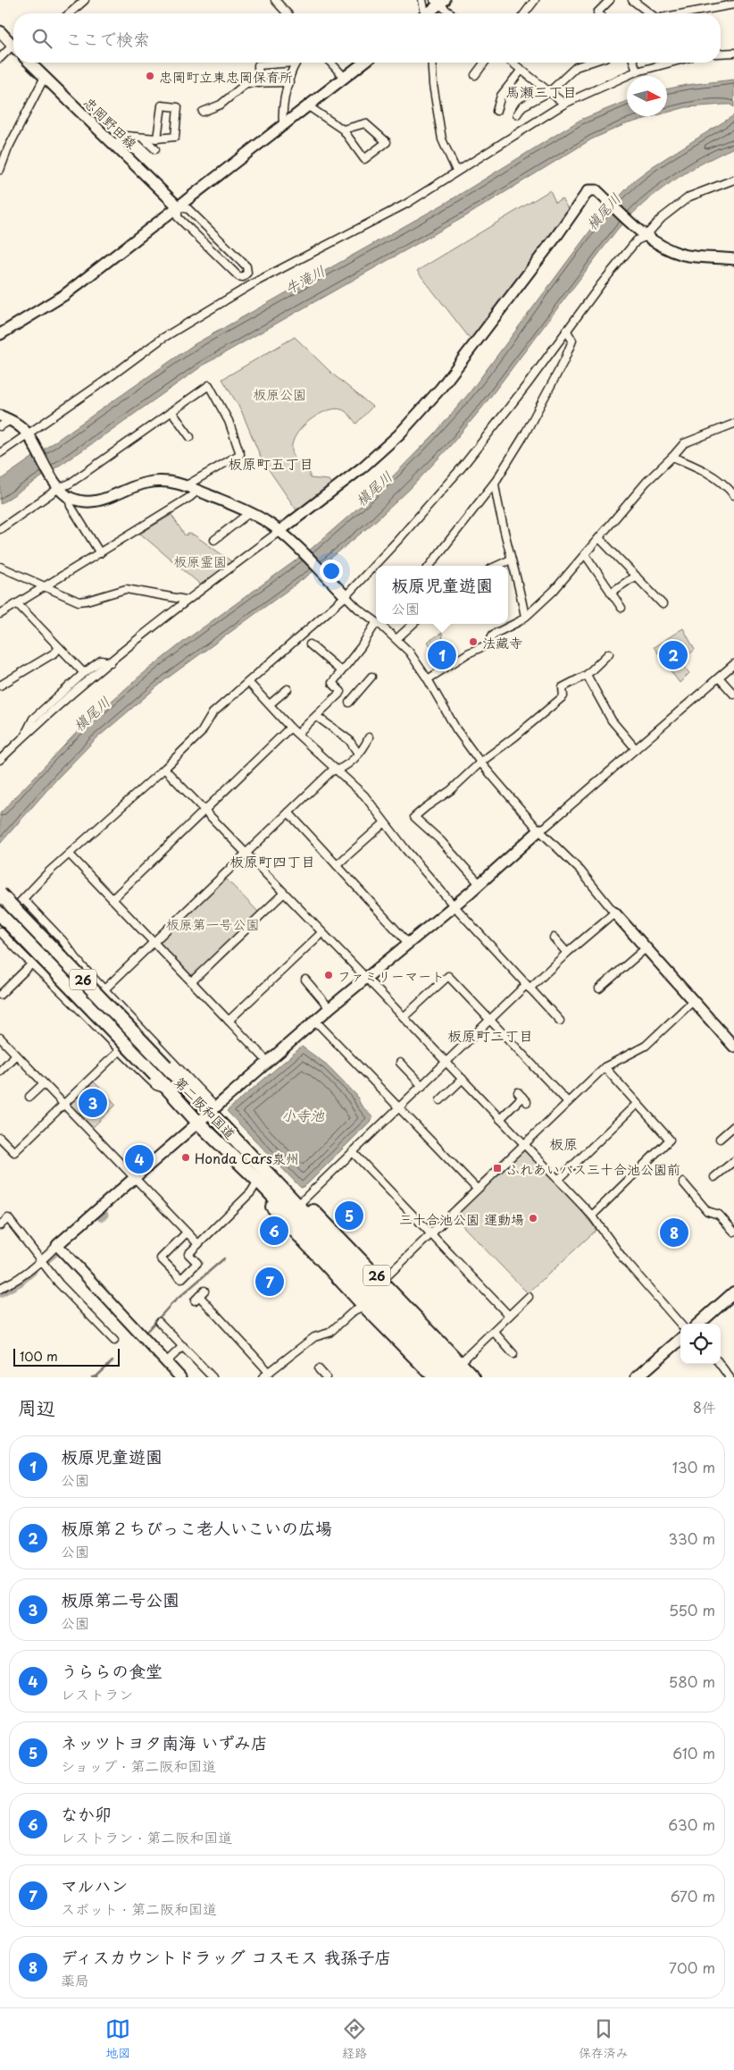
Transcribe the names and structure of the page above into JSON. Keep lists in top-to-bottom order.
{
  "streets": {
    "highway": ["26", "第二阪和国道"],
    "street": ["忠岡野田線"]
  },
  "crossings": [
    ["26", "第二阪和国道"]
  ],
  "districts": [
    "馬瀬三丁目",
    "板原町五丁目",
    "板原町四丁目",
    "板原町二丁目",
    "板原"
  ],
  "water": ["槇尾川", "牛滝川", "小寺池"],
  "parks": ["板原公園", "板原霊園", "板原第一号公園"],
  "places": {
    "other": [
      "忠岡町立東忠岡保育所",
      "法藏寺",
      "ファミリーマート",
      "Honda Cars泉州",
      "三十合池公園 運動場"
    ],
    "transit": ["ふれあいバス三十合池公園前"]
  },
  "scale_bar": "100 m",
  "north": "right",
  "page": {
    "search": "ここで検索",
    "popup": ["板原児童遊園", "公園"],
    "pins": [
      "1",
      "2",
      "3",
      "4",
      "5",
      "6",
      "8",
      "7"
    ],
    "scale": "100 m",
    "heading": ["周辺", "8件"],
    "list": [
      {
        "mark": "1",
        "name": "板原児童遊園",
        "note": "公園",
        "value": "130 m"
      },
      {
        "mark": "2",
        "name": "板原第２ちびっこ老人いこいの広場",
        "note": "公園",
        "value": "330 m"
      },
      {
        "mark": "3",
        "name": "板原第二号公園",
        "note": "公園",
        "value": "550 m"
      },
      {
        "mark": "4",
        "name": "うららの食堂",
        "note": "レストラン",
        "value": "580 m"
      },
      {
        "mark": "5",
        "name": "ネッツトヨタ南海 いずみ店",
        "note": "ショップ · 第二阪和国道",
        "value": "610 m"
      },
      {
        "mark": "6",
        "name": "なか卯",
        "note": "レストラン · 第二阪和国道",
        "value": "630 m"
      },
      {
        "mark": "7",
        "name": "マルハン",
        "note": "スポット · 第二阪和国道",
        "value": "670 m"
      },
      {
        "mark": "8",
        "name": "ディスカウントドラッグ コスモス 我孫子店",
        "note": "薬局",
        "value": "700 m"
      }
    ],
    "nav": ["地図", "経路", "保存済み"]
  }
}
